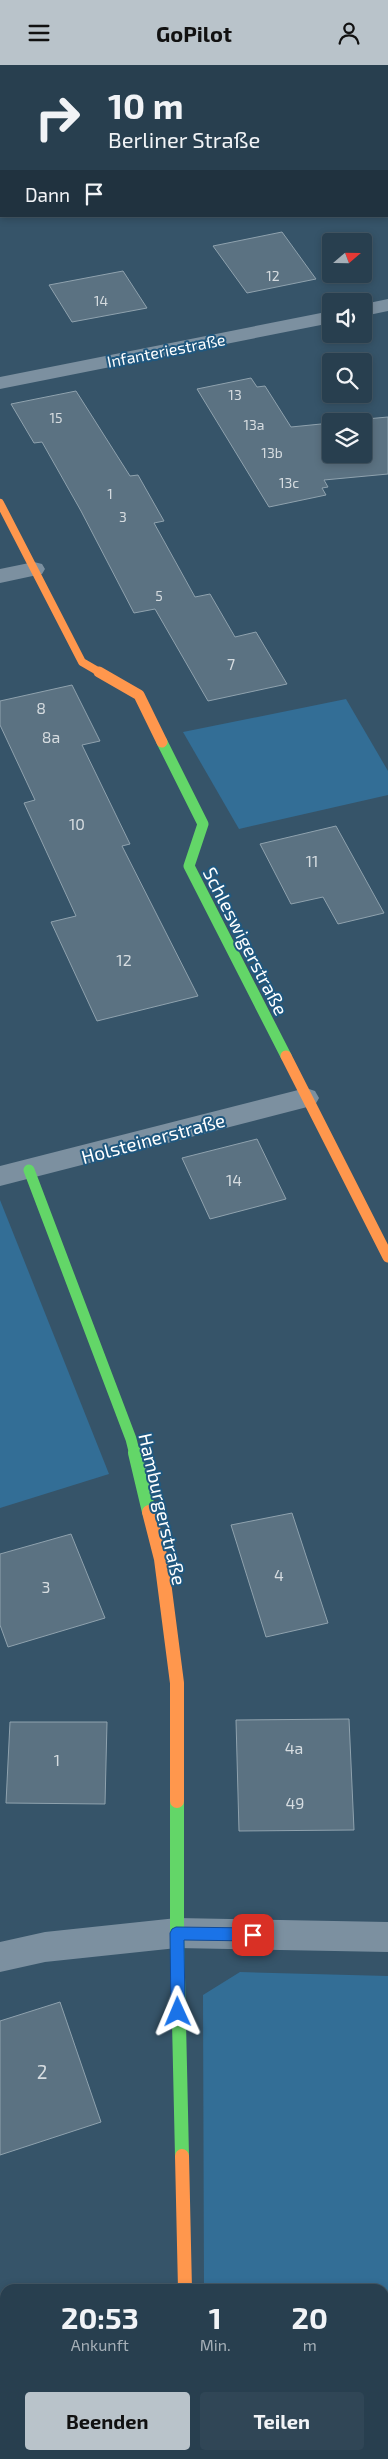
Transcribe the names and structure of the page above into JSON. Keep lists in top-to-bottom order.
{
  "streets": {
    "street": [
      "Infanteriestraße",
      "Schleswigerstraße",
      "Holsteinerstraße",
      "Hamburgerstraße"
    ]
  },
  "crossings": [
    ["Schleswigerstraße", "Holsteinerstraße"],
    ["Holsteinerstraße", "Hamburgerstraße"]
  ],
  "house_numbers": [
    "12",
    "14",
    "13",
    "15",
    "13a",
    "13b",
    "13c",
    "1",
    "3",
    "5",
    "7",
    "8",
    "8a",
    "10",
    "11",
    "12",
    "14",
    "4",
    "3",
    "4a",
    "1",
    "49",
    "2"
  ],
  "north": "right",
  "page": {
    "header": "GoPilot",
    "turn": ["10 m", "Berliner Straße"],
    "then": "Dann",
    "eta": [
      "20:53",
      "Ankunft",
      "1",
      "Min.",
      "20",
      "m"
    ],
    "buttons": ["Beenden", "Teilen"]
  }
}
